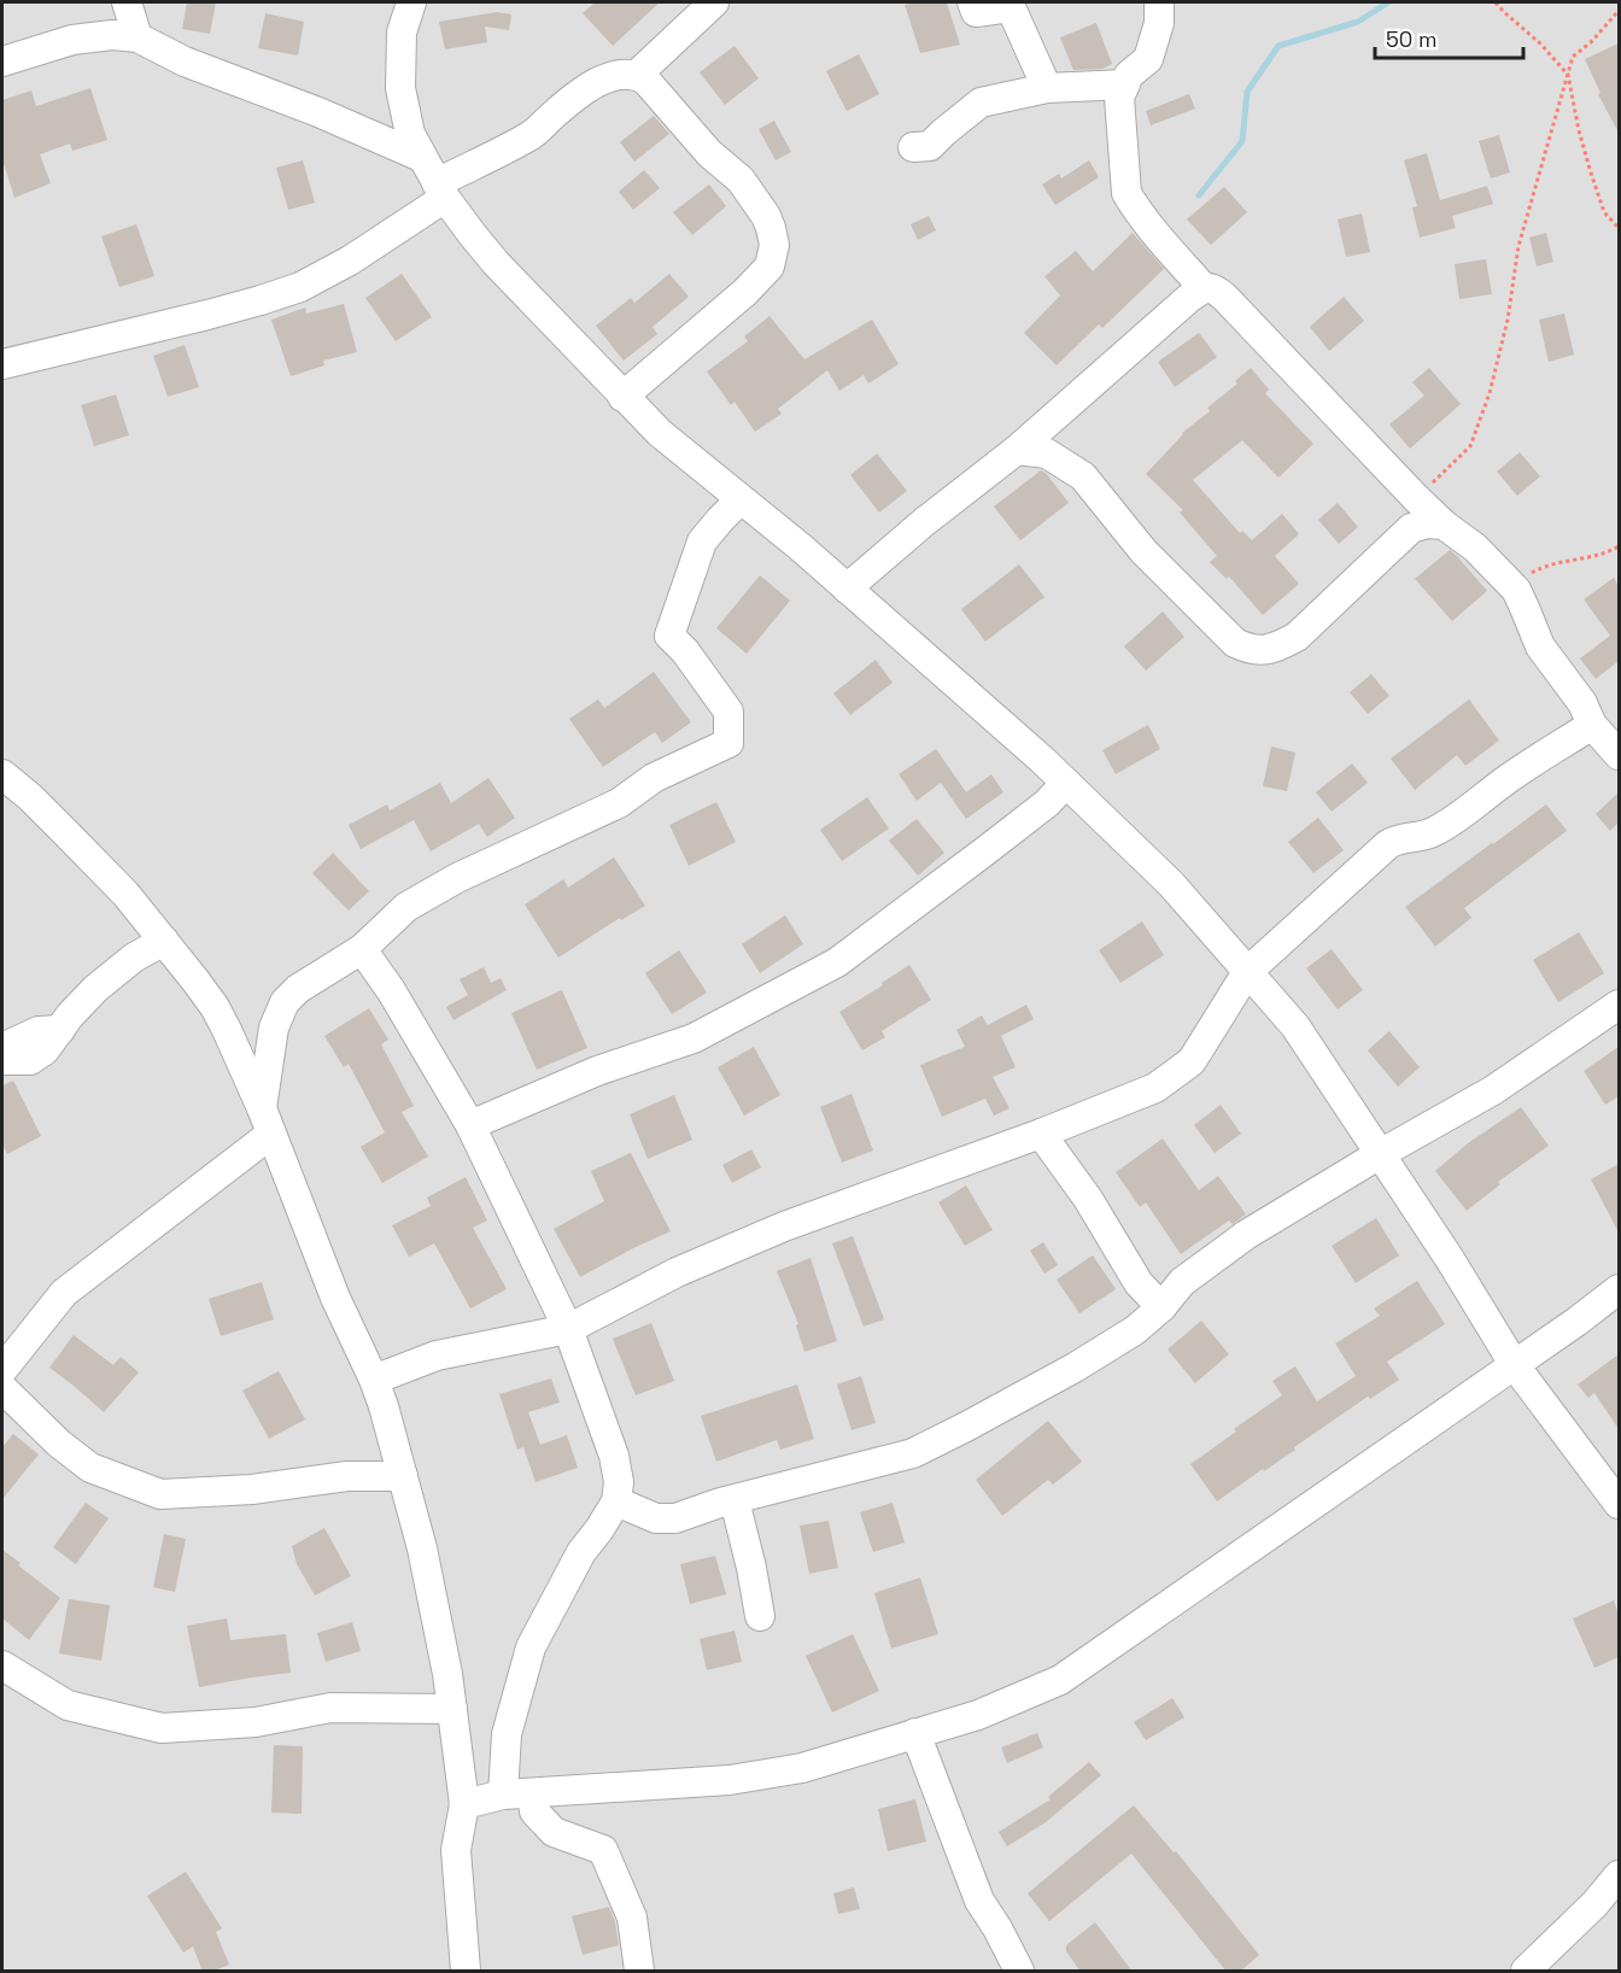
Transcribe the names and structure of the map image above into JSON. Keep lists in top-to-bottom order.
{
  "scale_bar": "50 m"
}
